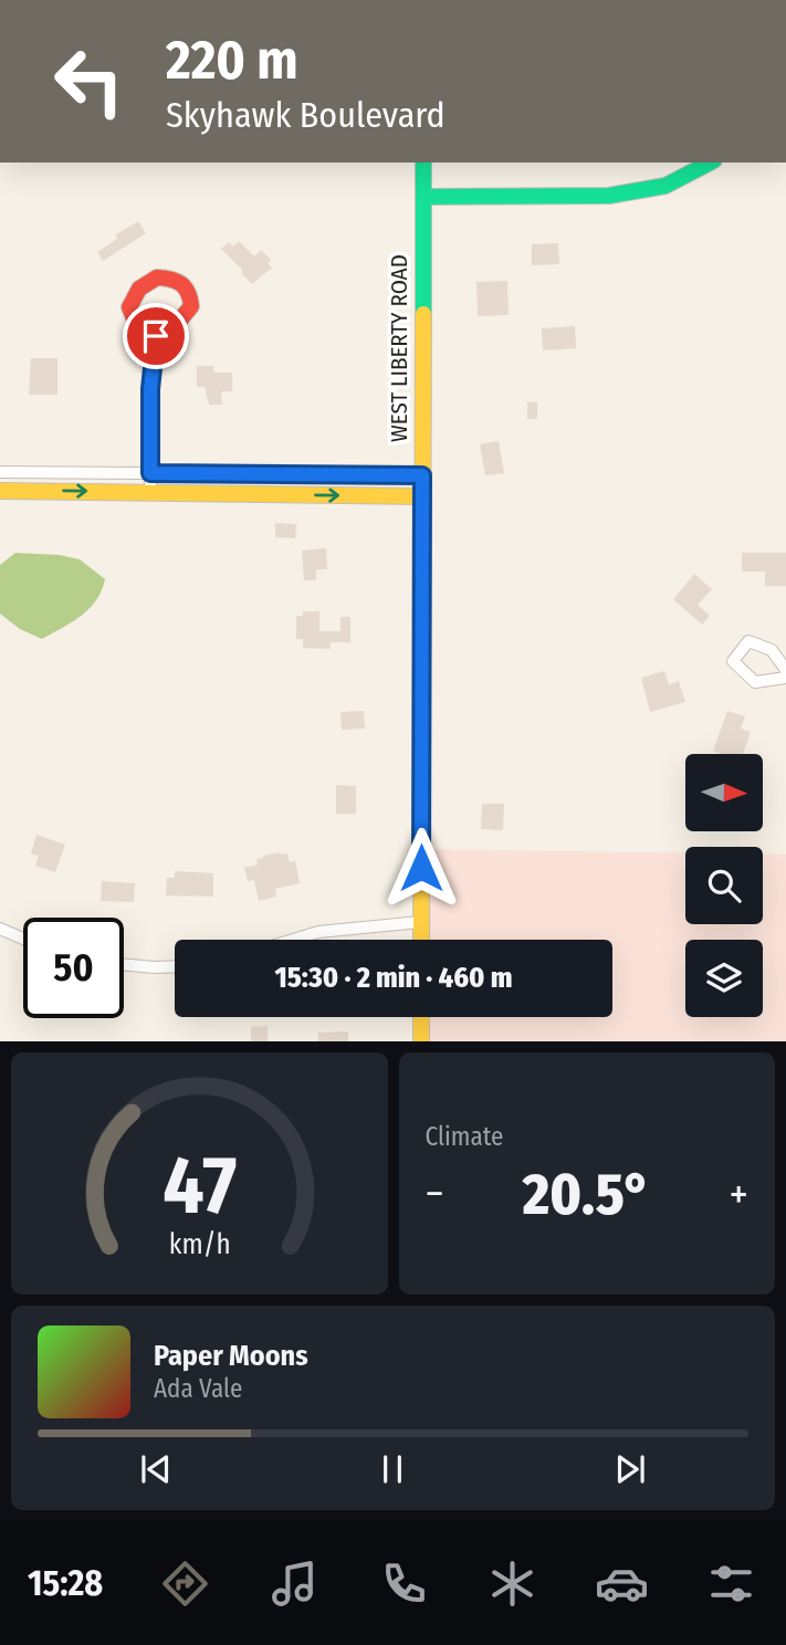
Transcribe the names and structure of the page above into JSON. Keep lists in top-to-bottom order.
{
  "streets": {
    "main road": ["WEST LIBERTY ROAD"]
  },
  "north": "right",
  "page": {
    "turn": ["220 m", "Skyhawk Boulevard"],
    "limit": "50",
    "trip": "15:30 · 2 min · 460 m",
    "tile": "Climate",
    "heat": ["−", "20.5°", "+"],
    "song": ["Paper Moons", "Ada Vale"],
    "tabs": "15:28",
    "gauge": ["47", "km/h"]
  }
}
